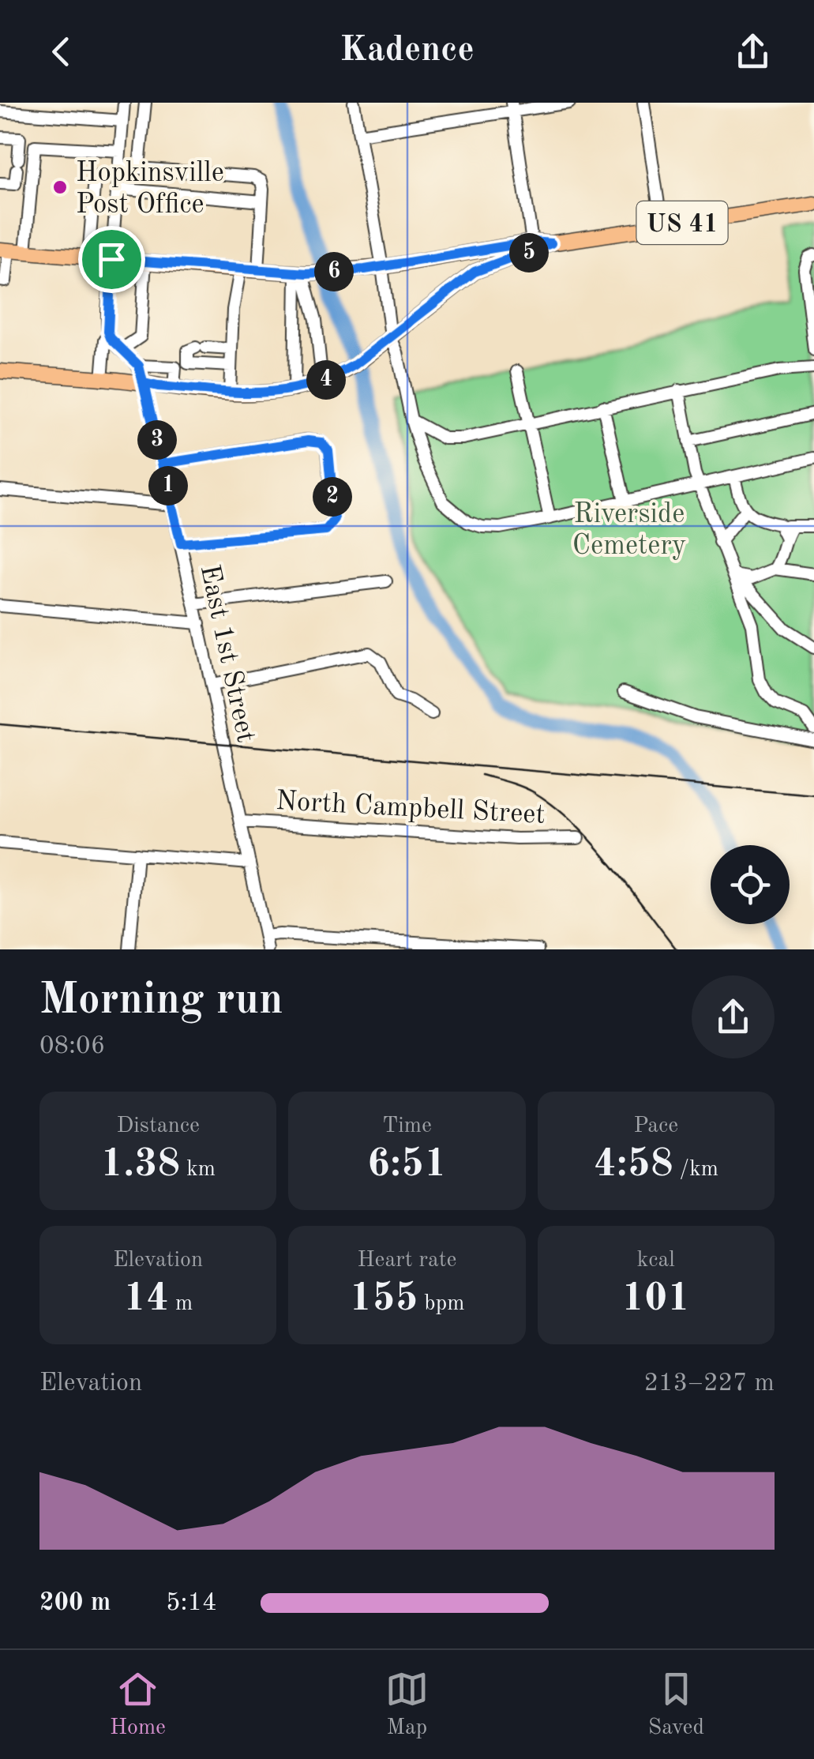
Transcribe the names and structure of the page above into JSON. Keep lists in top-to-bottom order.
{
  "streets": {
    "main road": ["US 41"],
    "street": ["East 1st Street", "North Campbell Street"]
  },
  "crossings": [
    ["US 41", "East 1st Street"],
    ["East 1st Street", "North Campbell Street"]
  ],
  "parks": ["Riverside Cemetery"],
  "places": ["Hopkinsville Post Office"],
  "page": {
    "header": "Kadence",
    "pins": [
      "5",
      "6",
      "4",
      "3",
      "1",
      "2"
    ],
    "heading": ["Morning run", "08:06"],
    "stats": [
      ["Distance", "1.38 km"],
      ["Time", "6:51"],
      ["Pace", "4:58 /km"],
      ["Elevation", "14 m"],
      ["Heart rate", "155 bpm"],
      ["kcal", "101"]
    ],
    "chart": ["Elevation", "213–227 m"],
    "list": [
      {
        "name": "200 m",
        "note": "5:14"
      }
    ],
    "tabs": ["Home", "Map", "Saved"]
  }
}
